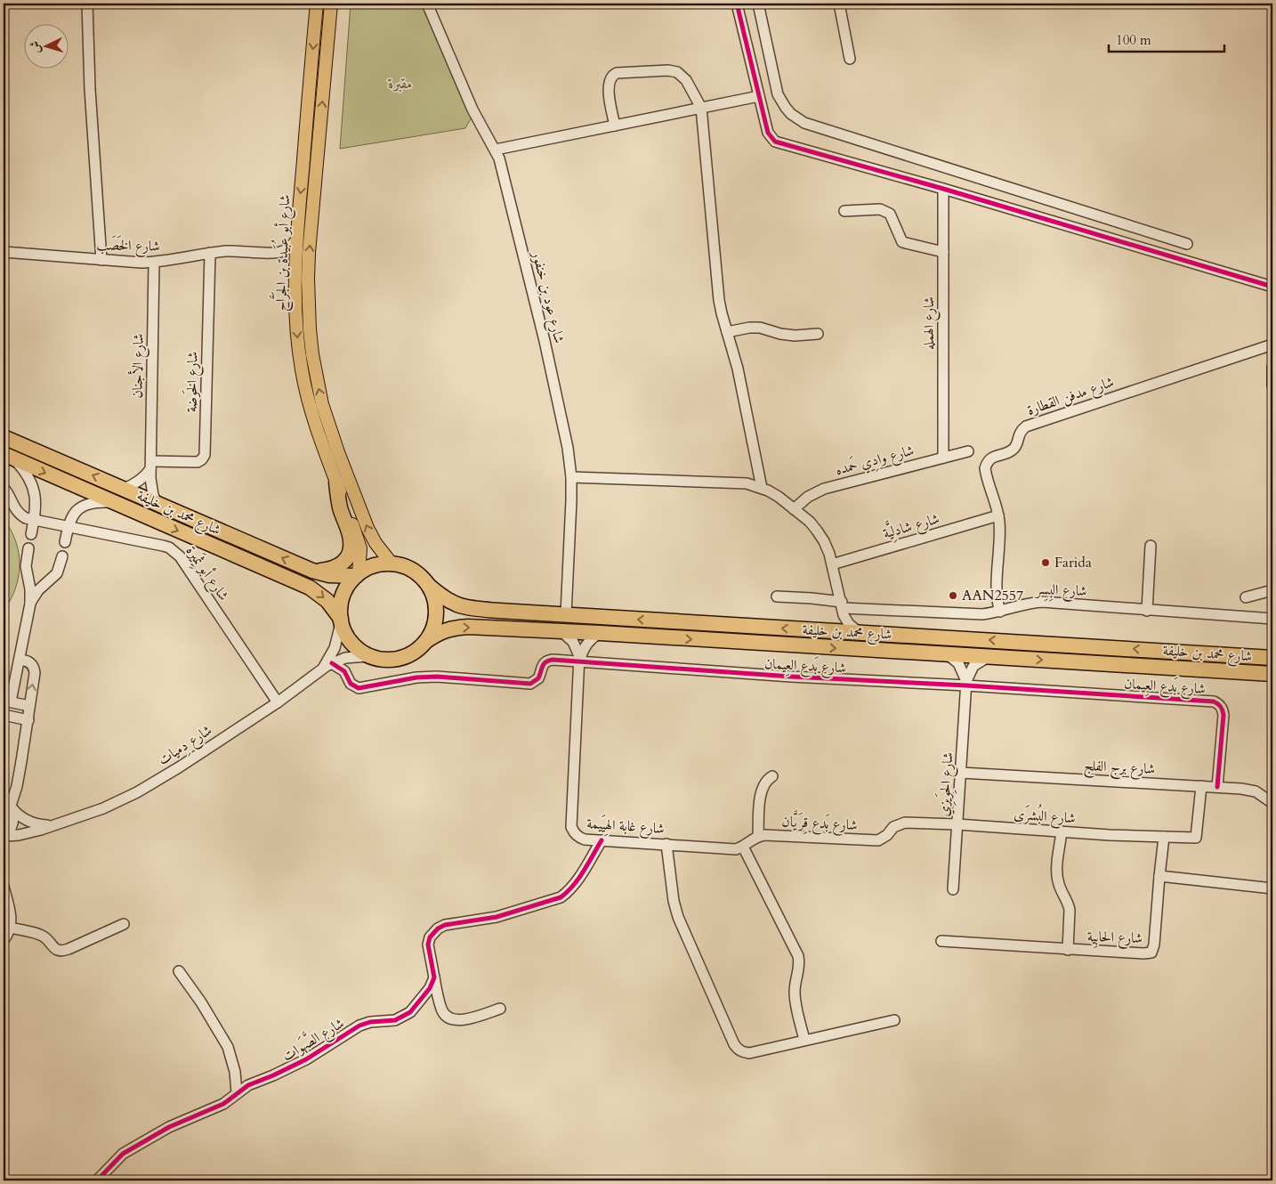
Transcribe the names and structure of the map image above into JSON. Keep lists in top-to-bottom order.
{
  "streets": {
    "highway": ["شارع محمد بن خليفة"],
    "main road": ["شارع أبو عُبَيدة بن الجَرَّاح"],
    "street": [
      "شارع الخَصَب",
      "شارع عود بن خنفور",
      "شارع الهمله",
      "شارع الأجنان",
      "شارع الخَوضة",
      "شارع مدفن القطارة",
      "شارع وادِي حَمده",
      "شارع شادلِيَّة",
      "شارع أبو ثِمَيرة",
      "شارع البِسِر",
      "شارع بَدع العِيمان",
      "شارع دِميات",
      "شارع برج الفلج",
      "شارع الحِوَيزِي",
      "شارع البُشرَى",
      "شارع بَدع قِرَيَّان",
      "شارع غابة الهِيَيمة",
      "شارع الحابِية",
      "شارع الصَّهَوات"
    ]
  },
  "crossings": [
    ["شارع الخَصَب", "شارع الأجنان"],
    ["شارع الخَصَب", "شارع الخَوضة"],
    ["شارع أبو عُبَيدة بن الجَرَّاح", "شارع محمد بن خليفة"],
    ["شارع أبو عُبَيدة بن الجَرَّاح", "شارع دِميات"],
    ["شارع عود بن خنفور", "شارع محمد بن خليفة"],
    ["شارع الهمله", "شارع وادِي حَمده"],
    ["شارع الأجنان", "شارع الخَوضة"],
    ["شارع الأجنان", "شارع محمد بن خليفة"],
    ["شارع مدفن القطارة", "شارع شادلِيَّة"],
    ["شارع مدفن القطارة", "شارع البِسِر"],
    ["شارع محمد بن خليفة", "شارع دِميات"],
    ["شارع محمد بن خليفة", "شارع الحِوَيزِي"],
    ["شارع محمد بن خليفة", "شارع غابة الهِيَيمة"],
    ["شارع أبو ثِمَيرة", "شارع دِميات"],
    ["شارع بَدع العِيمان", "شارع دِميات"],
    ["شارع بَدع العِيمان", "شارع برج الفلج"],
    ["شارع بَدع العِيمان", "شارع الحِوَيزِي"],
    ["شارع بَدع العِيمان", "شارع غابة الهِيَيمة"],
    ["شارع برج الفلج", "شارع الحِوَيزِي"],
    ["شارع برج الفلج", "شارع البُشرَى"],
    ["شارع الحِوَيزِي", "شارع البُشرَى"],
    ["شارع البُشرَى", "شارع بَدع قِرَيَّان"]
  ],
  "parks": ["مقبرة"],
  "places": ["Farida", "AAN2557"],
  "scale_bar": "100 m",
  "north": "left"
}
